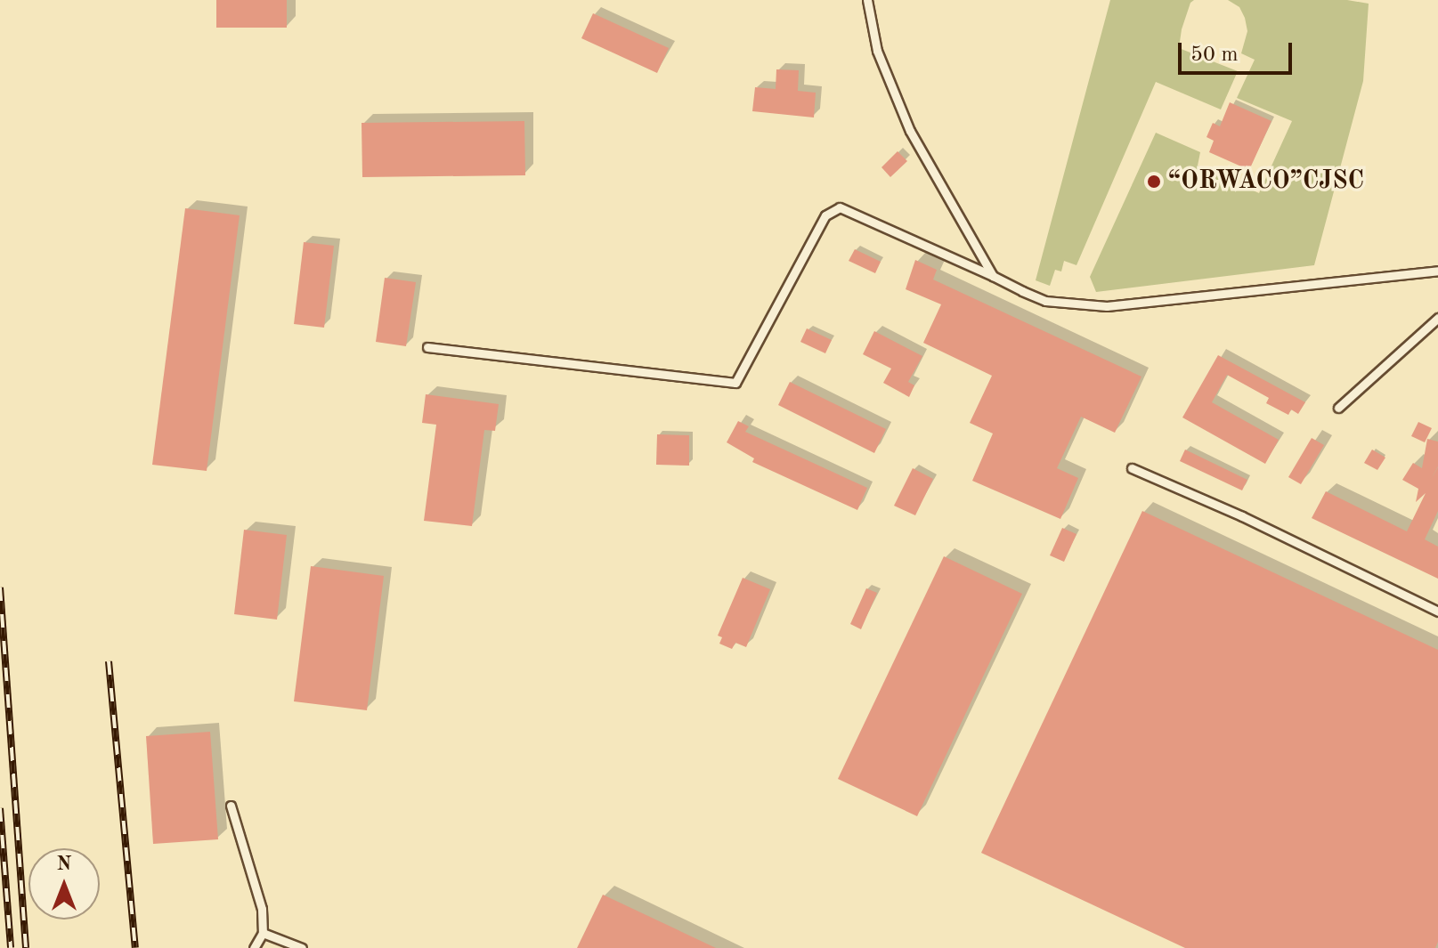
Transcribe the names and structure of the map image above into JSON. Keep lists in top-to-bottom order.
{
  "places": ["“ORWACO”CJSC"],
  "scale_bar": "50 m",
  "north": "top"
}
